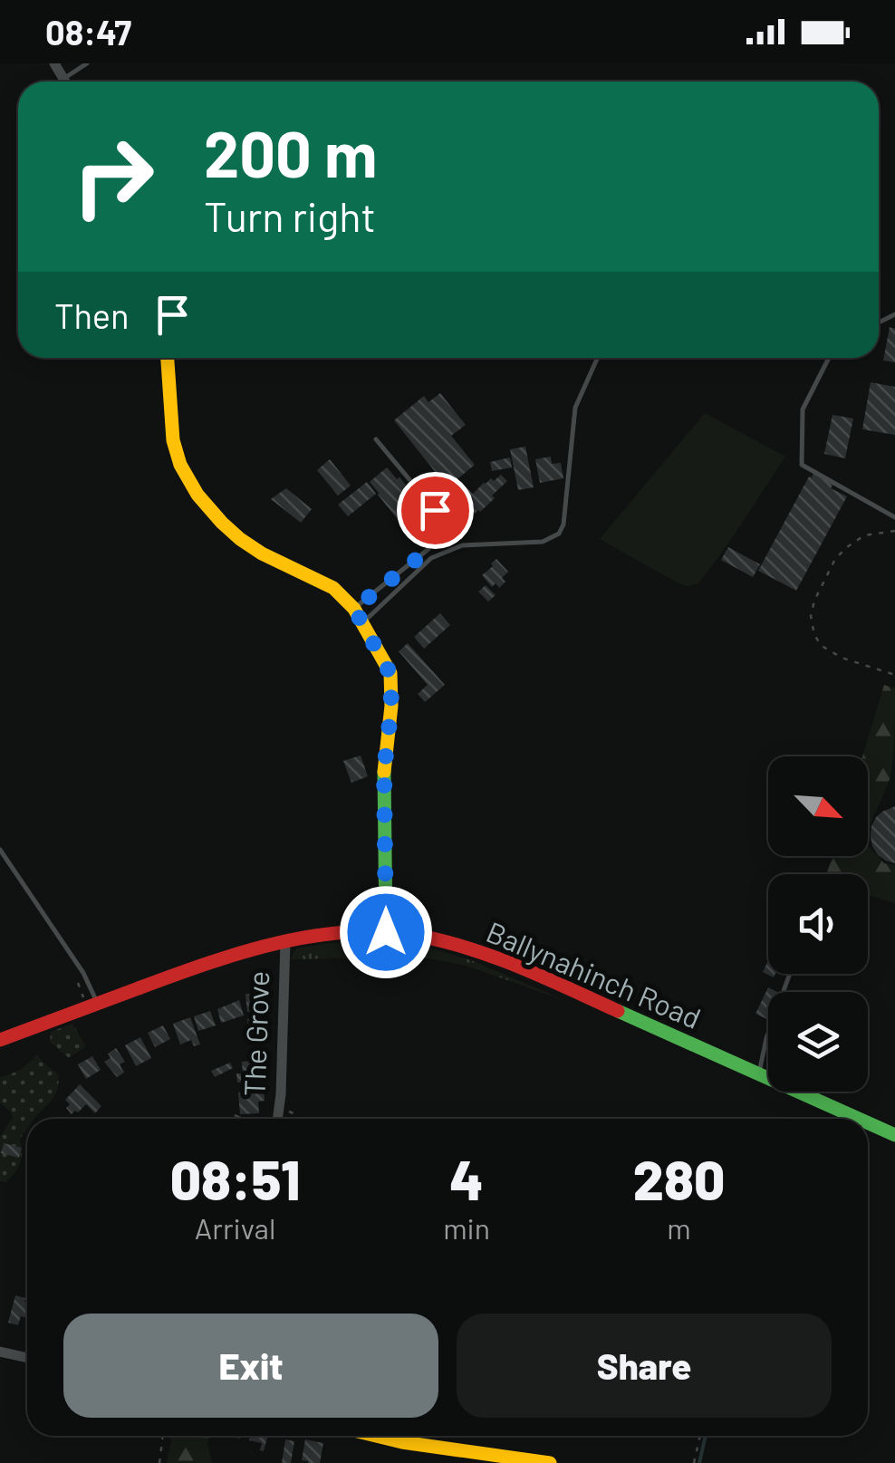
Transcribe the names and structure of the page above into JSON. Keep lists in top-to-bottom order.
{
  "streets": {
    "street": ["Ballynahinch Road", "The Grove"]
  },
  "crossings": [
    ["Ballynahinch Road", "The Grove"]
  ],
  "north": "bottom right",
  "page": {
    "status": "08:47",
    "turn": ["200 m", "Turn right"],
    "then": "Then",
    "eta": [
      "08:51",
      "Arrival",
      "4",
      "min",
      "280",
      "m"
    ],
    "buttons": ["Exit", "Share"]
  }
}
